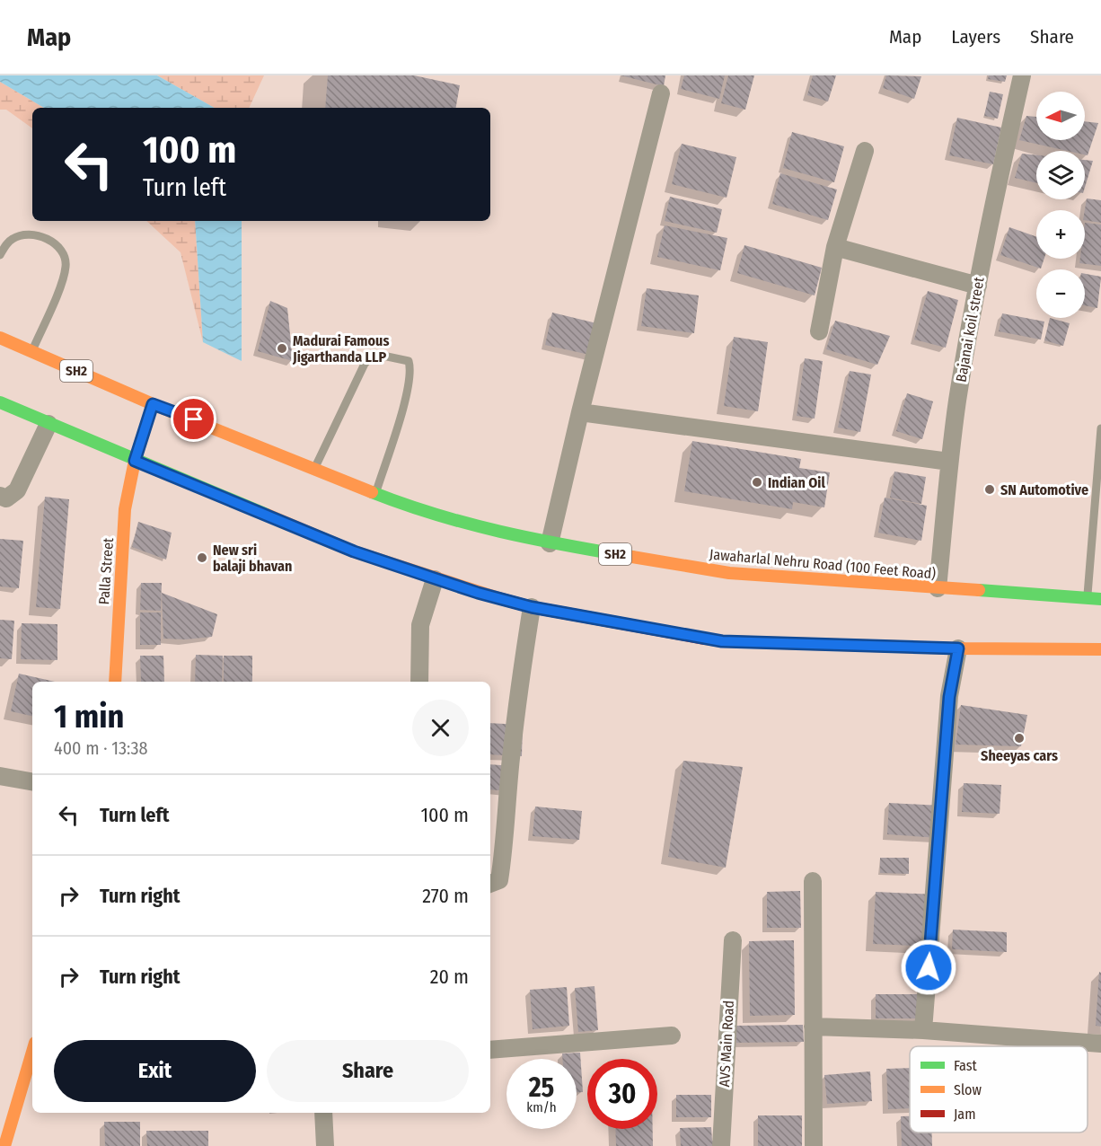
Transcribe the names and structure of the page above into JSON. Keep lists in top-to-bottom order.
{
  "streets": {
    "main road": ["SH2", "Jawaharlal Nehru Road (100 Feet Road)", "Palla Street"],
    "street": ["Bajanai koil street", "AVS Main Road"]
  },
  "crossings": [
    ["Bajanai koil street", "Jawaharlal Nehru Road (100 Feet Road)"],
    ["Jawaharlal Nehru Road (100 Feet Road)", "Palla Street"]
  ],
  "places": [
    "Madurai Famous Jigarthanda LLP",
    "Indian Oil",
    "SN Automotive",
    "New sri balaji bhavan",
    "Sheeyas cars"
  ],
  "legend": ["Fast", "Slow", "Jam"],
  "north": "left",
  "page": {
    "header": "Map",
    "nav": ["Map", "Layers", "Share"],
    "map_buttons": ["+", "−"],
    "turn": ["100 m", "Turn left"],
    "heading": ["1 min", "400 m · 13:38"],
    "list": [
      {
        "name": "Turn left",
        "value": "100 m"
      },
      {
        "name": "Turn right",
        "value": "270 m"
      },
      {
        "name": "Turn right",
        "value": "20 m"
      }
    ],
    "buttons": ["Exit", "Share"],
    "speed": "25 km/h",
    "limit": "30"
  }
}
